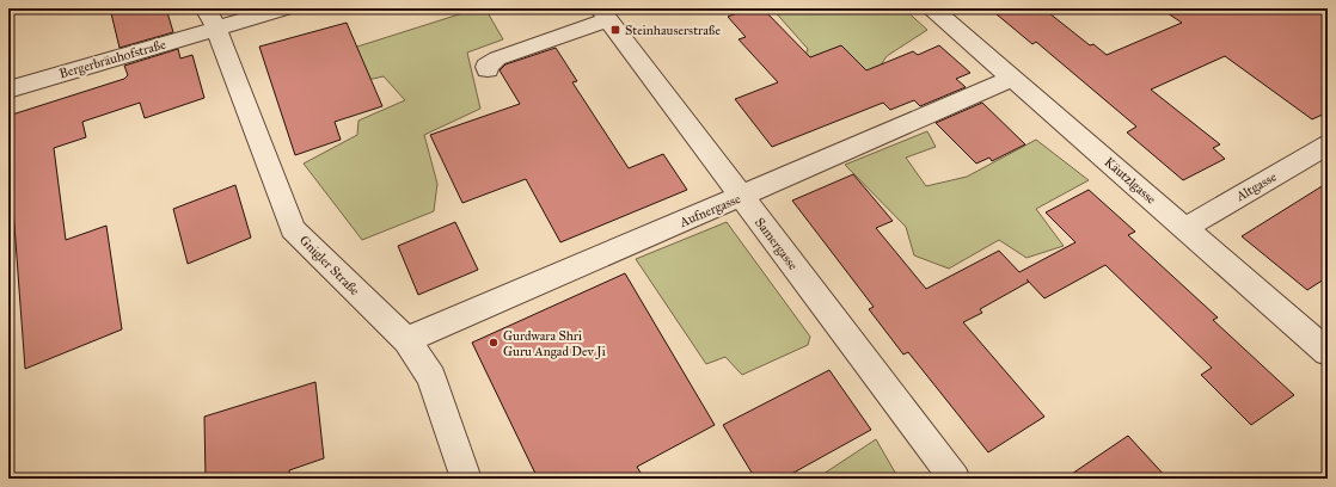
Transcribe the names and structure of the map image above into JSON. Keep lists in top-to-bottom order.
{
  "streets": {
    "street": [
      "Bergerbräuhofstraße",
      "Käutzlgasse",
      "Altgasse",
      "Aufnergasse",
      "Samergasse",
      "Gnigler Straße"
    ]
  },
  "crossings": [
    ["Bergerbräuhofstraße", "Gnigler Straße"],
    ["Käutzlgasse", "Altgasse"],
    ["Käutzlgasse", "Aufnergasse"],
    ["Aufnergasse", "Samergasse"],
    ["Aufnergasse", "Gnigler Straße"]
  ],
  "places": {
    "transit": ["Steinhauserstraße"],
    "other": ["Gurdwara Shri Guru Angad Dev Ji"]
  }
}
